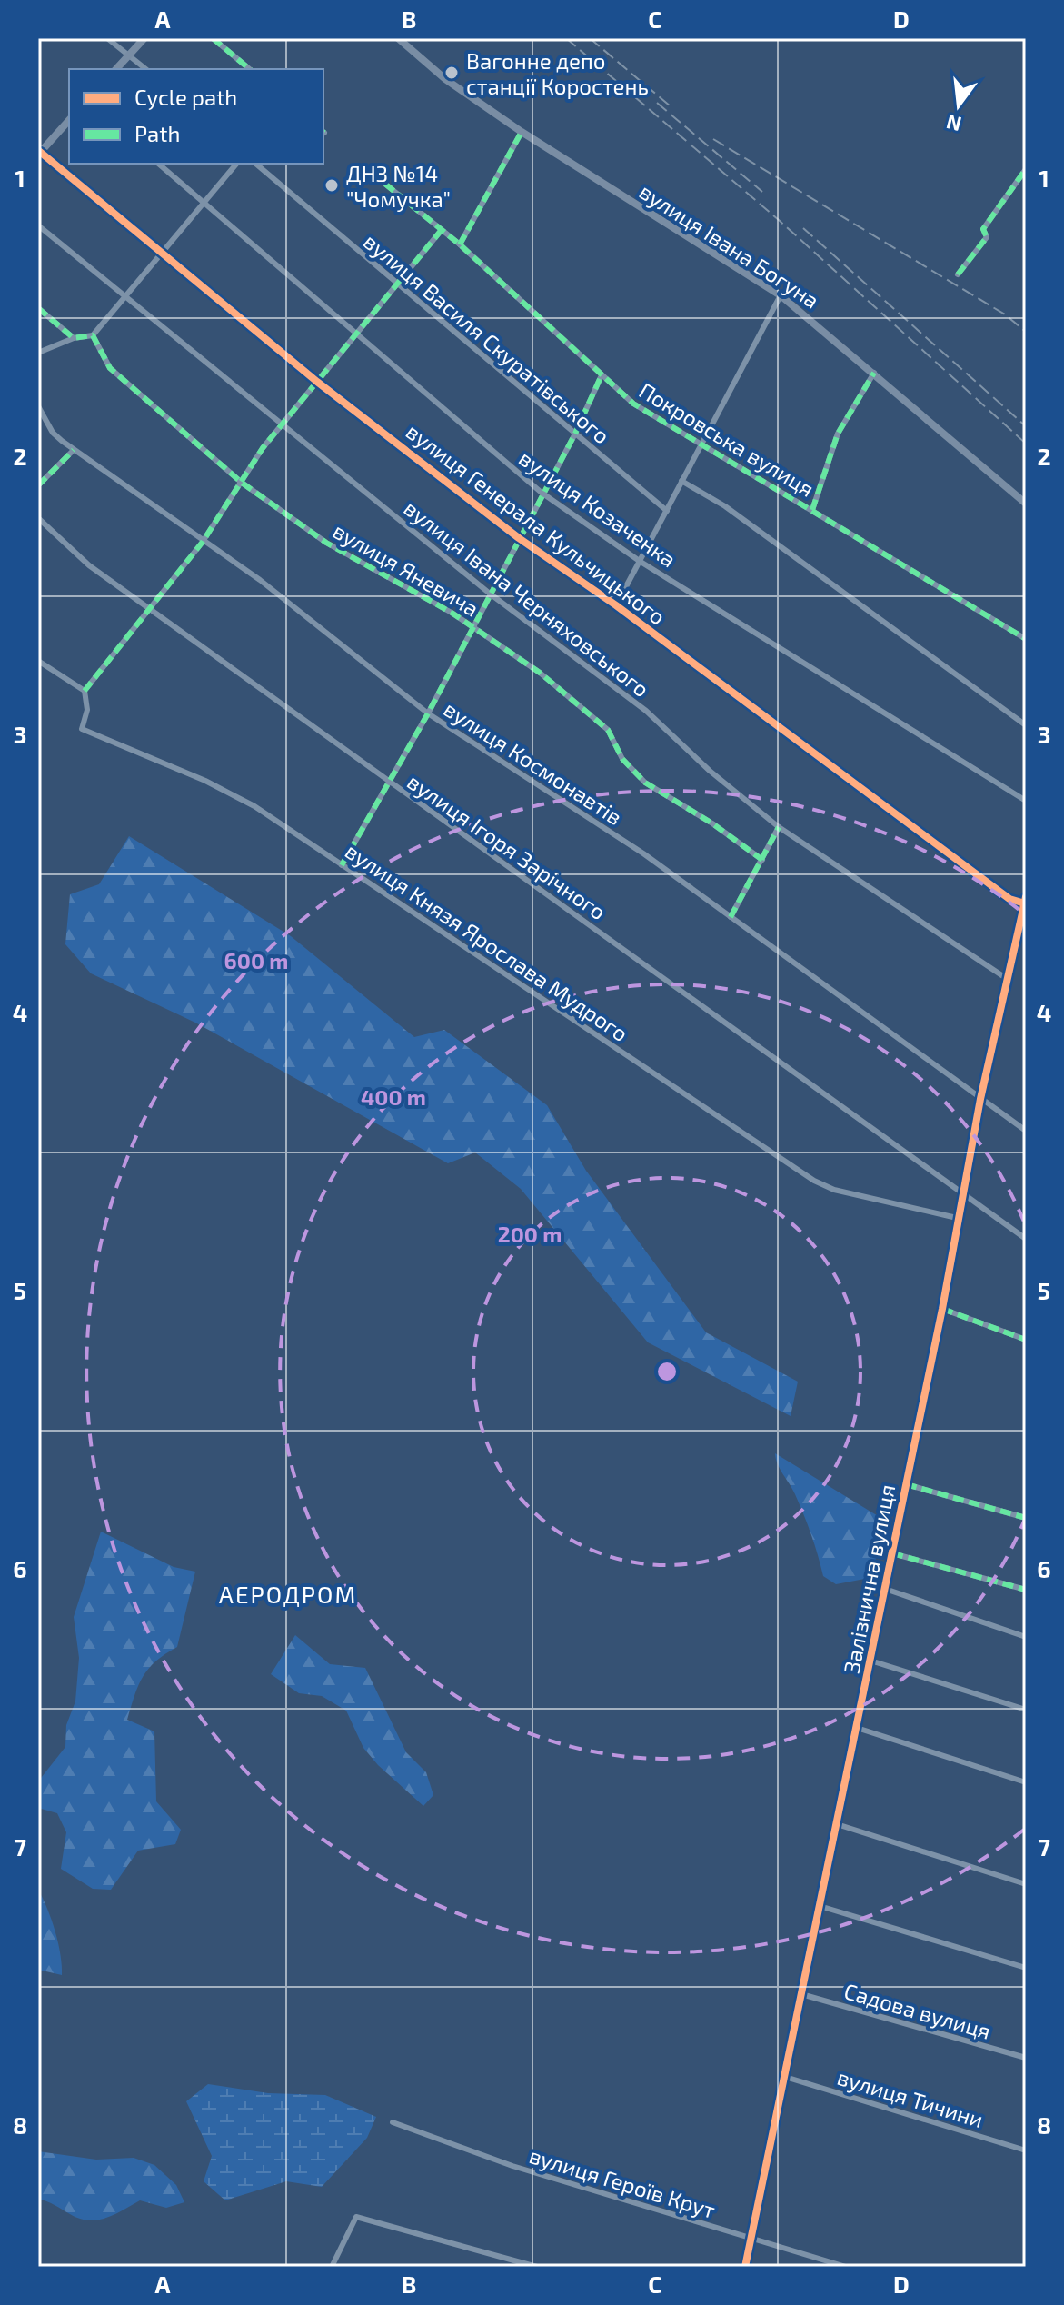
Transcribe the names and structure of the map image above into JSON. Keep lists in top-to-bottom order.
{
  "streets": {
    "street": [
      "вулиця Івана Богуна",
      "вулиця Василя Скуратівського",
      "Покровська вулиця",
      "вулиця Козаченка",
      "вулиця Генерала Кульчицького",
      "вулиця Яневича",
      "вулиця Івана Черняховського",
      "вулиця Космонавтів",
      "вулиця Ігоря Зарічного",
      "вулиця Князя Ярослава Мудрого",
      "Залізнична вулиця",
      "Садова вулиця",
      "вулиця Тичини",
      "вулиця Героїв Крут"
    ]
  },
  "crossings": [
    ["вулиця Генерала Кульчицького", "Залізнична вулиця"],
    ["вулиця Івана Черняховського", "Залізнична вулиця"],
    ["вулиця Космонавтів", "Залізнична вулиця"],
    ["вулиця Ігоря Зарічного", "Залізнична вулиця"],
    ["вулиця Князя Ярослава Мудрого", "Залізнична вулиця"],
    ["Залізнична вулиця", "Садова вулиця"],
    ["Залізнична вулиця", "вулиця Тичини"],
    ["Залізнична вулиця", "вулиця Героїв Крут"]
  ],
  "districts": ["АЕРОДРОМ"],
  "places": ["Вагонне депо станції Коростень", "ДНЗ №14 \"Чомучка\""],
  "legend": ["Cycle path", "Path"],
  "north": "bottom",
  "grid": {
    "columns": [
      "A",
      "B",
      "C",
      "D"
    ],
    "rows": [
      "1",
      "2",
      "3",
      "4",
      "5",
      "6",
      "7",
      "8"
    ]
  },
  "rings": ["600 m", "400 m", "200 m"]
}
